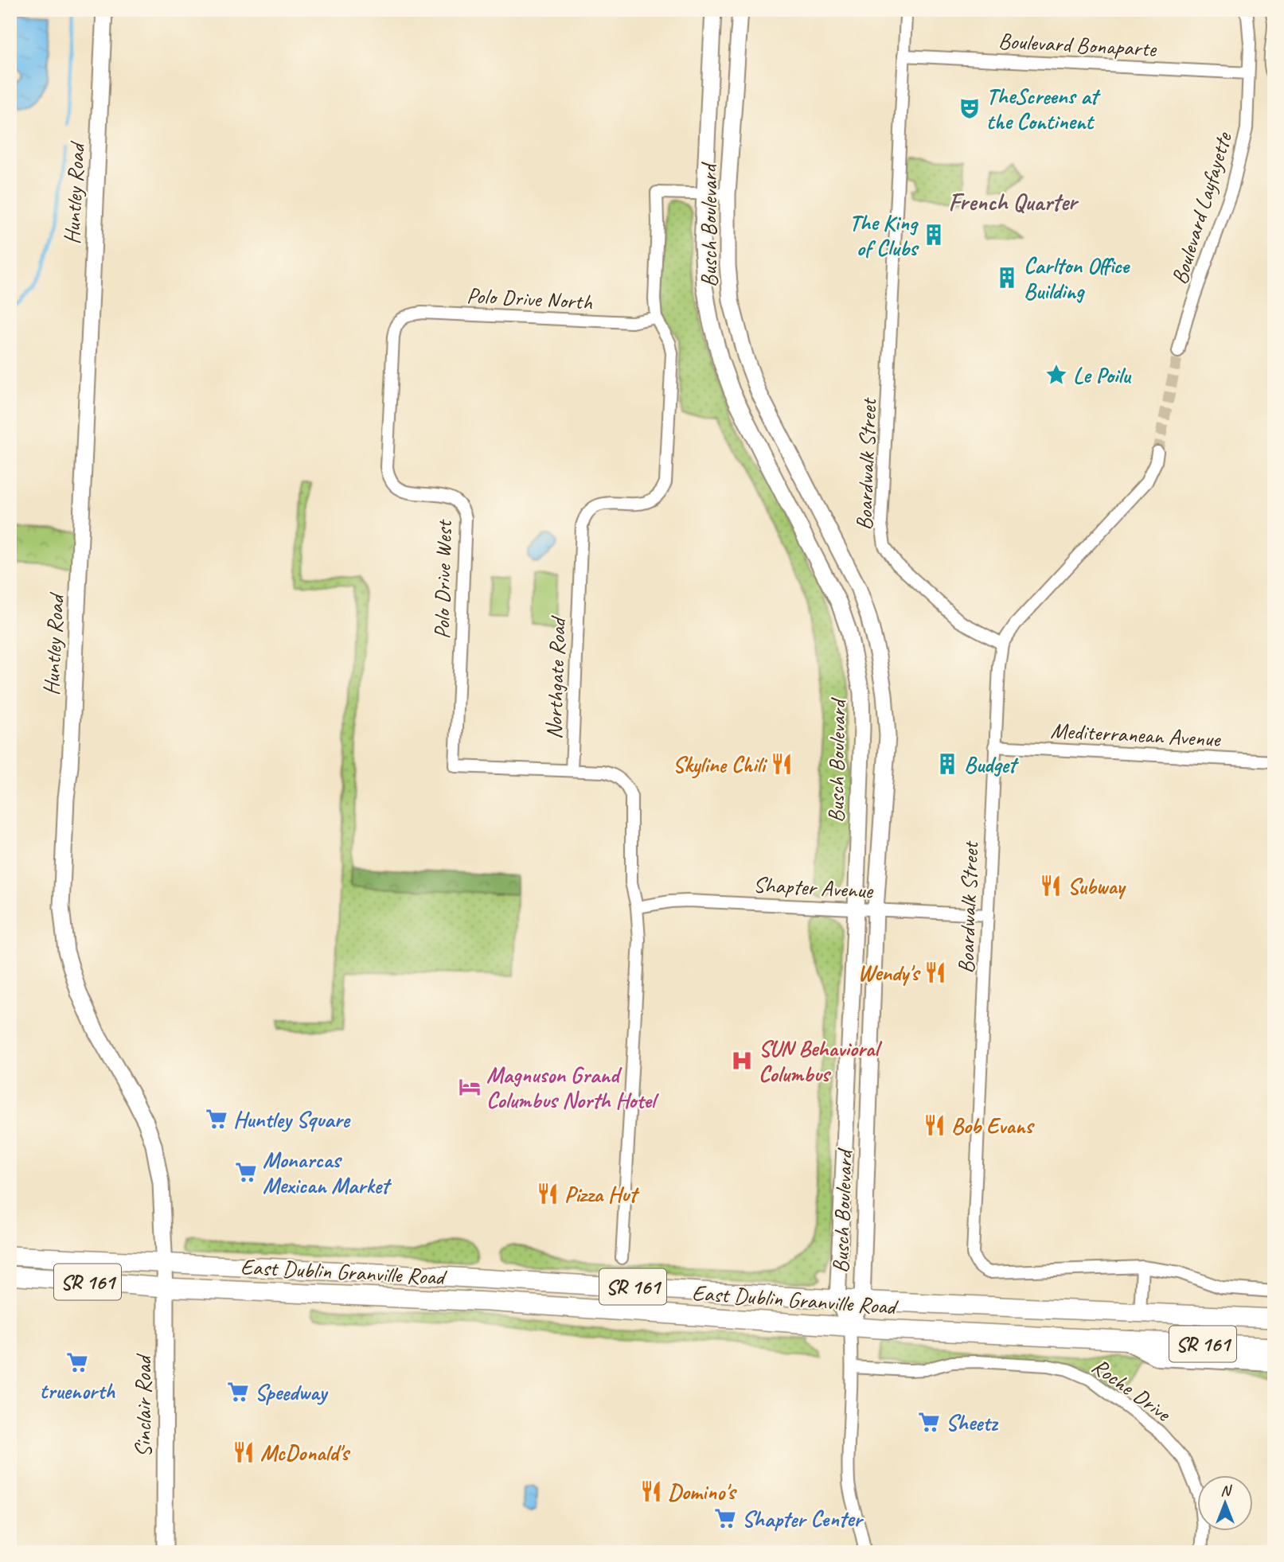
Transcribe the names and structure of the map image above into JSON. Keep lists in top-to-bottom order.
{
  "streets": {
    "main road": [
      "Huntley Road",
      "Busch Boulevard",
      "East Dublin Granville Road",
      "SR 161",
      "Sinclair Road"
    ],
    "street": [
      "Boulevard Bonaparte",
      "Boulevard Layfayette",
      "Polo Drive North",
      "Boardwalk Street",
      "Polo Drive West",
      "Northgate Road",
      "Mediterranean Avenue",
      "Shapter Avenue",
      "Roche Drive"
    ]
  },
  "crossings": [
    ["Boulevard Bonaparte", "Boulevard Layfayette"],
    ["Boulevard Bonaparte", "Boardwalk Street"],
    ["Huntley Road", "East Dublin Granville Road"],
    ["Huntley Road", "Sinclair Road"],
    ["Busch Boulevard", "Northgate Road"],
    ["Busch Boulevard", "Shapter Avenue"],
    ["Busch Boulevard", "East Dublin Granville Road"],
    ["Polo Drive North", "Polo Drive West"],
    ["Polo Drive North", "Northgate Road"],
    ["Boardwalk Street", "Mediterranean Avenue"],
    ["Boardwalk Street", "Shapter Avenue"],
    ["Polo Drive West", "Northgate Road"],
    ["Northgate Road", "Shapter Avenue"],
    ["East Dublin Granville Road", "Sinclair Road"]
  ],
  "districts": ["French Quarter"],
  "places": {
    "theatre": ["TheScreens at the Continent"],
    "building": ["The King of Clubs", "Carlton Office Building", "Budget"],
    "place": ["Le Poilu"],
    "restaurant": [
      "Skyline Chili",
      "Subway",
      "Wendy's",
      "Bob Evans",
      "Pizza Hut",
      "McDonald's",
      "Domino's"
    ],
    "hospital": ["SUN Behavioral Columbus"],
    "hotel": ["Magnuson Grand Columbus North Hotel"],
    "supermarket": [
      "Huntley Square",
      "Monarcas Mexican Market",
      "truenorth",
      "Speedway",
      "Sheetz",
      "Shapter Center"
    ]
  },
  "north": "top"
}
